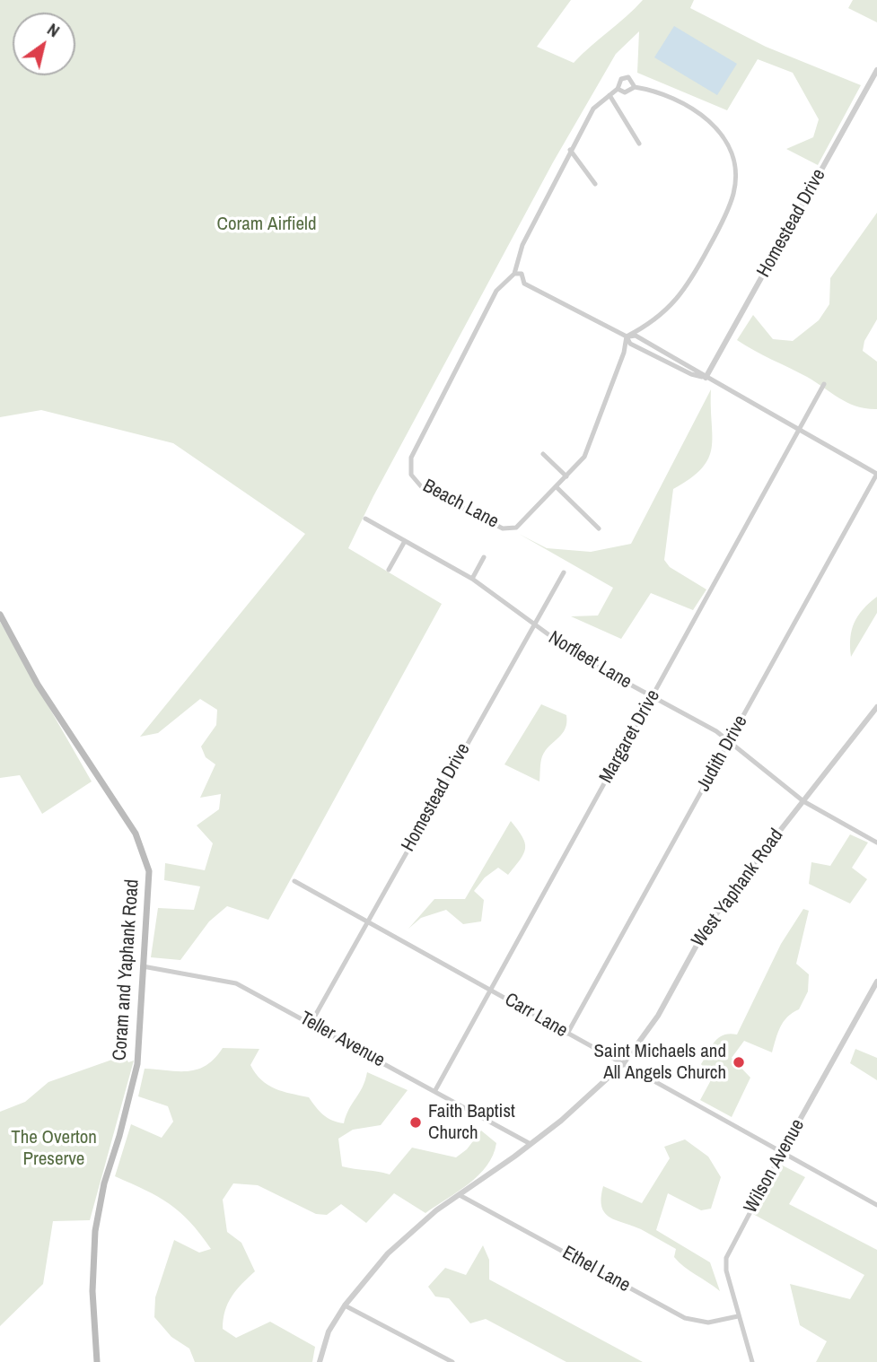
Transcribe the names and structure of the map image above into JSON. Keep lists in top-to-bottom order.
{
  "streets": {
    "main road": ["Coram and Yaphank Road"],
    "street": [
      "Homestead Drive",
      "Beach Lane",
      "Norfleet Lane",
      "Margaret Drive",
      "Judith Drive",
      "West Yaphank Road",
      "Carr Lane",
      "Teller Avenue",
      "Wilson Avenue",
      "Ethel Lane"
    ]
  },
  "crossings": [
    ["Homestead Drive", "Norfleet Lane"],
    ["Homestead Drive", "Carr Lane"],
    ["Homestead Drive", "Teller Avenue"],
    ["Norfleet Lane", "Margaret Drive"],
    ["Norfleet Lane", "Judith Drive"],
    ["Norfleet Lane", "West Yaphank Road"],
    ["Margaret Drive", "Carr Lane"],
    ["Margaret Drive", "Teller Avenue"],
    ["Judith Drive", "Carr Lane"],
    ["West Yaphank Road", "Carr Lane"],
    ["West Yaphank Road", "Teller Avenue"],
    ["West Yaphank Road", "Ethel Lane"],
    ["Coram and Yaphank Road", "Teller Avenue"],
    ["Carr Lane", "Wilson Avenue"],
    ["Wilson Avenue", "Ethel Lane"]
  ],
  "parks": ["Coram Airfield", "The Overton Preserve"],
  "places": ["Saint Michaels and All Angels Church", "Faith Baptist Church"],
  "north": "top right"
}
